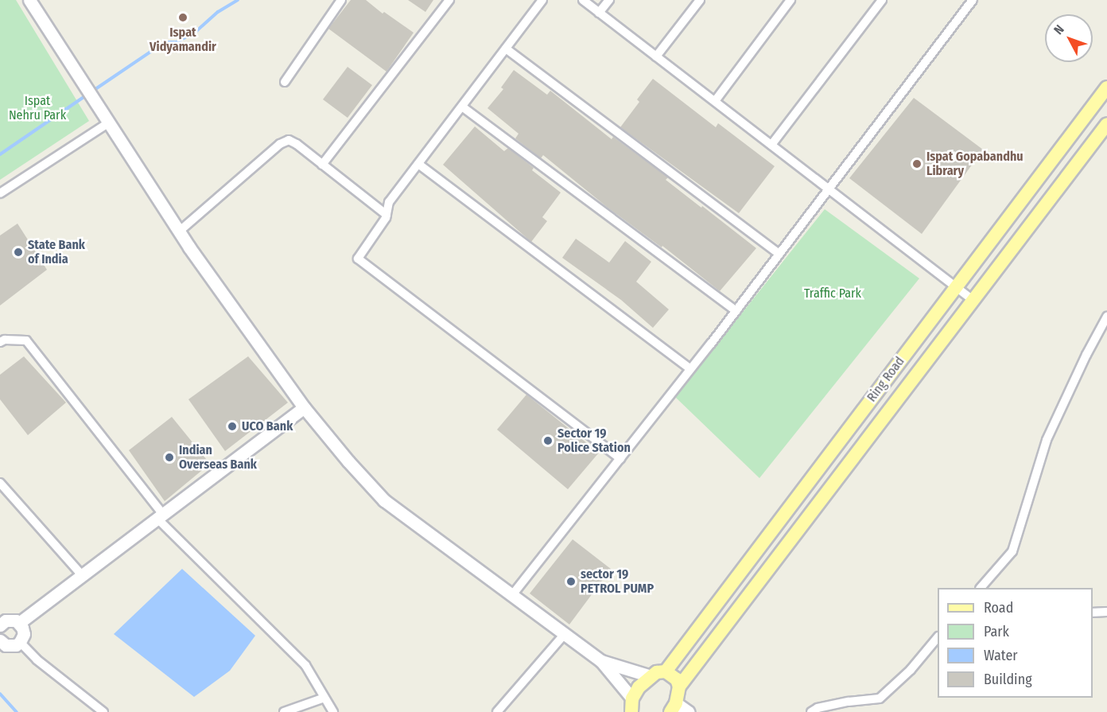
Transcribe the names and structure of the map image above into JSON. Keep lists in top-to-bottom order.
{
  "streets": {
    "main road": ["Ring Road"]
  },
  "parks": ["Ispat Nehru Park", "Traffic Park"],
  "places": [
    "Ispat Vidyamandir",
    "Ispat Gopabandhu Library",
    "State Bank of India",
    "UCO Bank",
    "Sector 19 Police Station",
    "Indian Overseas Bank",
    "sector 19 PETROL PUMP"
  ],
  "legend": [
    "Road",
    "Park",
    "Water",
    "Building"
  ],
  "north": "top left"
}
